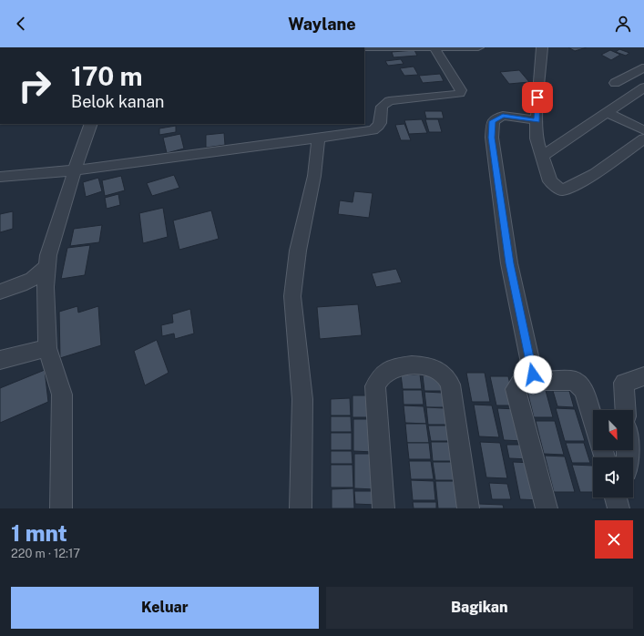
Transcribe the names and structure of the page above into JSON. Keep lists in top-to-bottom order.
{
  "north": "bottom right",
  "page": {
    "header": "Waylane",
    "turn": ["170 m", "Belok kanan"],
    "heading": ["1 mnt", "220 m · 12:17"],
    "buttons": ["Keluar", "Bagikan"]
  }
}
